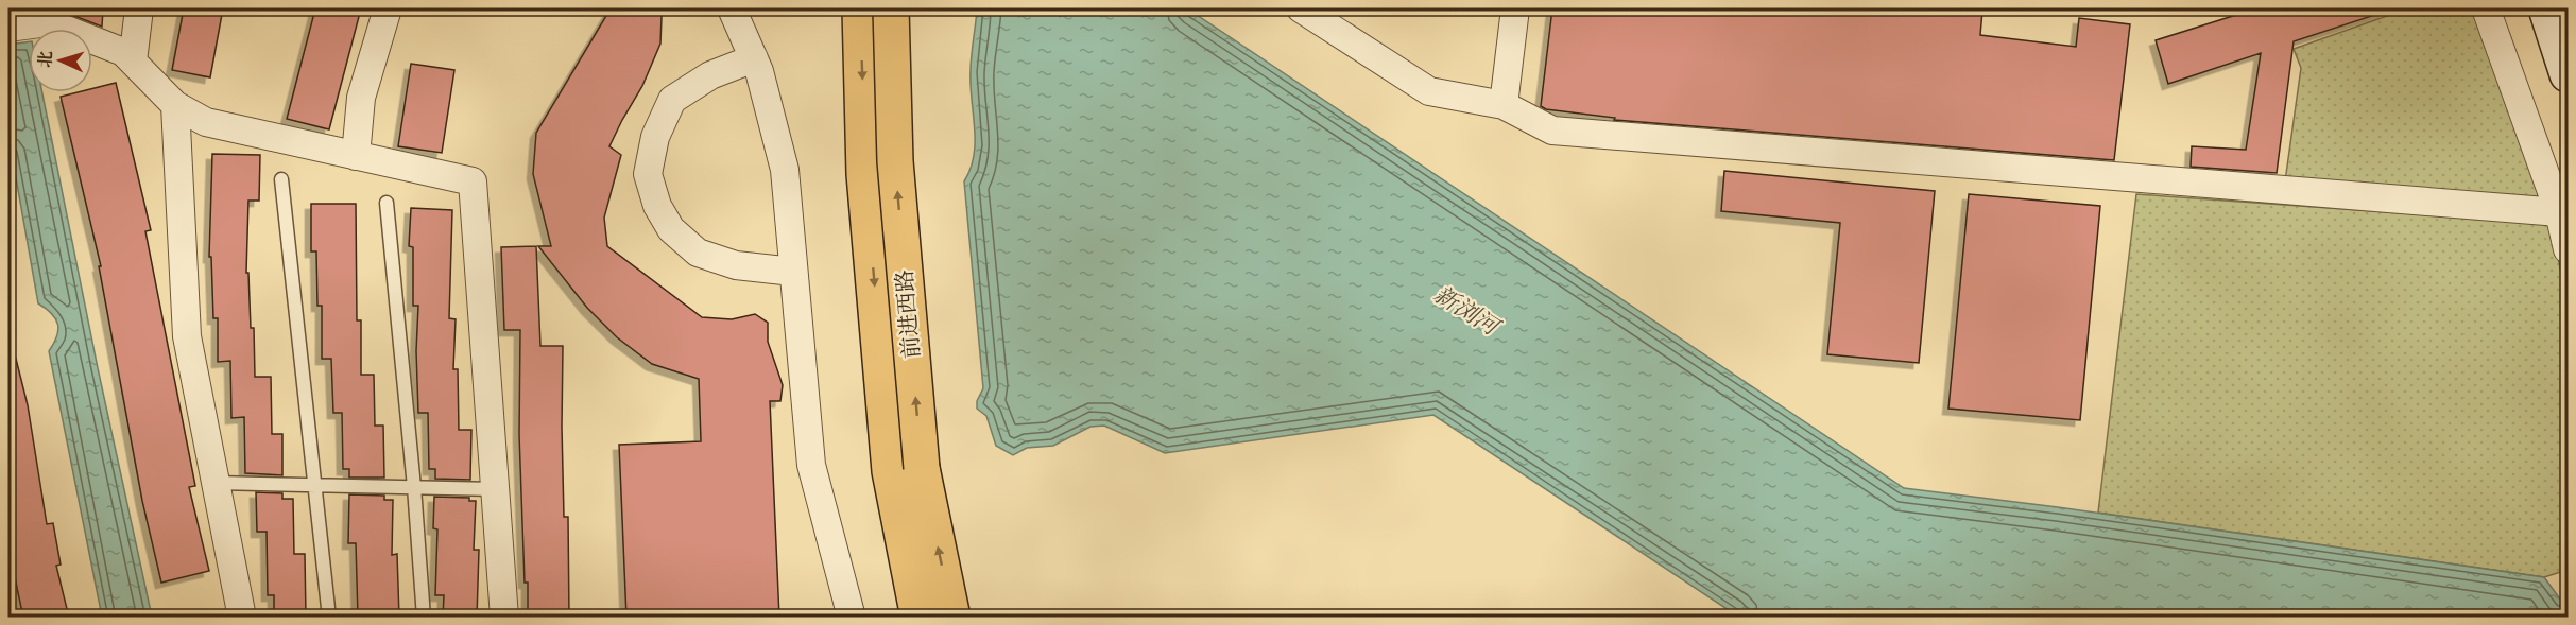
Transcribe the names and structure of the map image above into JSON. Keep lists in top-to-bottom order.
{
  "streets": {
    "main road": ["前进西路"]
  },
  "water": ["新浏河"],
  "north": "left"
}
